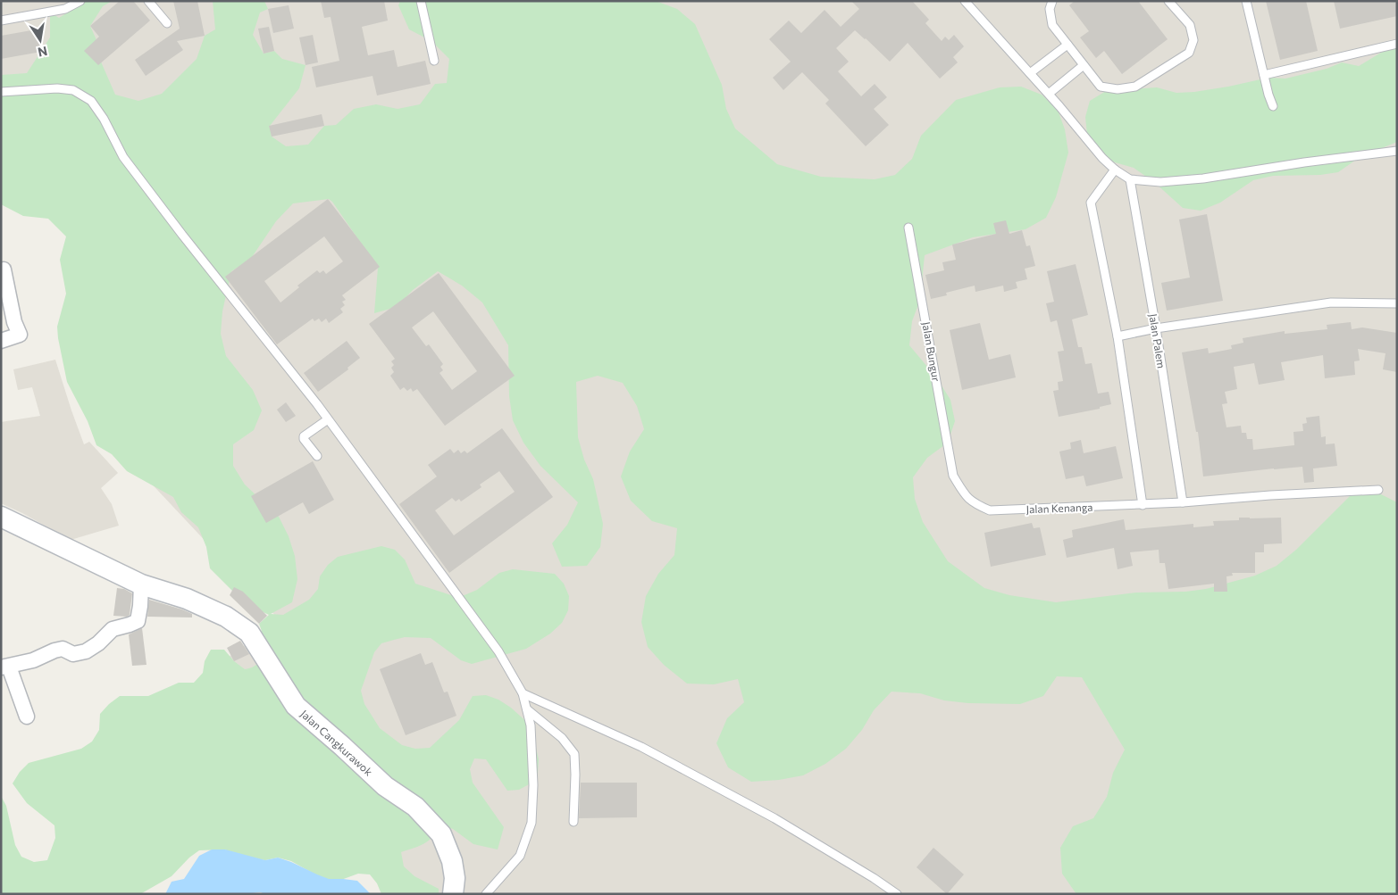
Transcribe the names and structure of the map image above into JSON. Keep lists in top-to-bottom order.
{
  "streets": {
    "street": ["Jalan Cangkurawok"],
    "lane": ["Jalan Palem", "Jalan Bungur", "Jalan Kenanga"]
  },
  "crossings": [
    ["Jalan Palem", "Jalan Kenanga"],
    ["Jalan Bungur", "Jalan Kenanga"]
  ],
  "north": "bottom"
}
